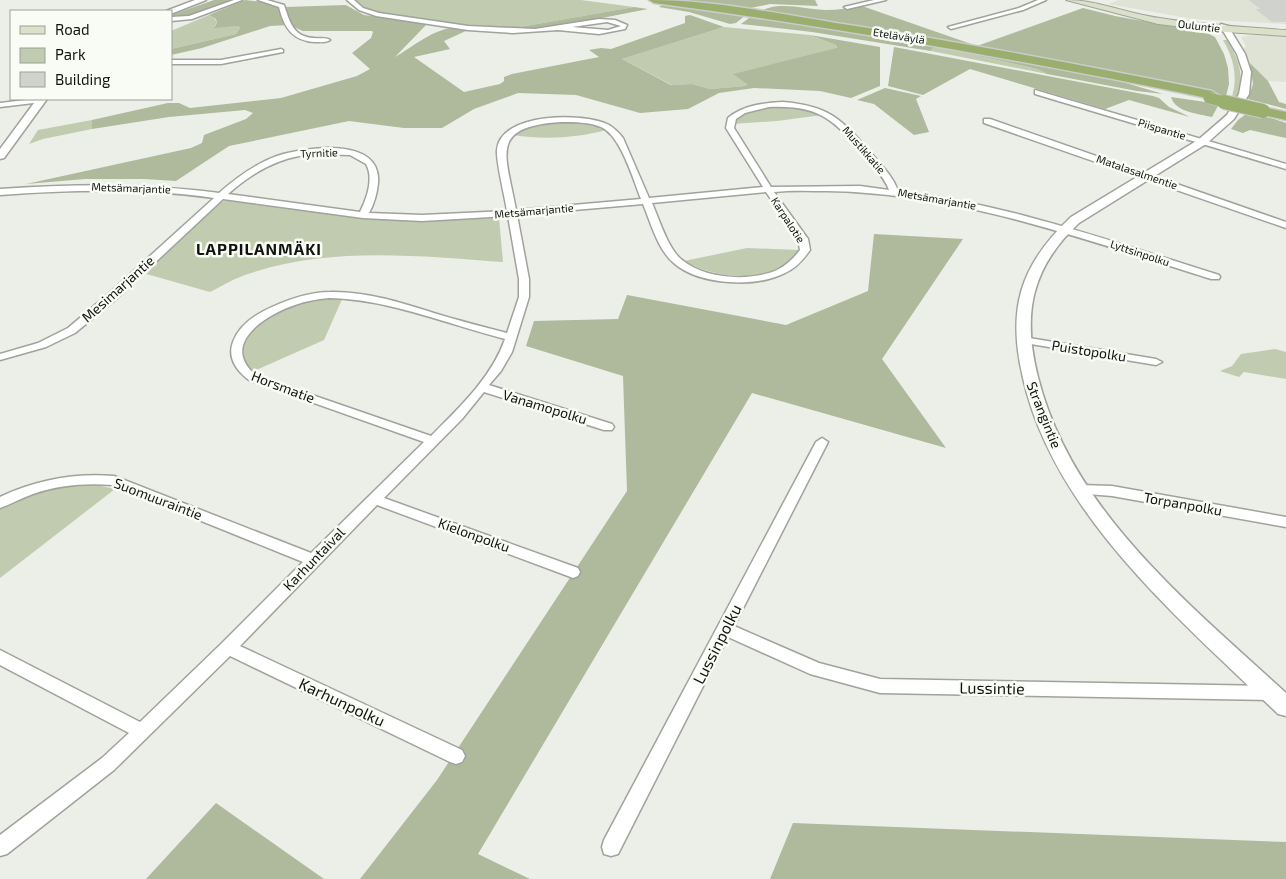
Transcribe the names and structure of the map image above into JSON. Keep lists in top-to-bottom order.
{
  "streets": {
    "highway": ["Eteläväylä"],
    "main road": ["Ouluntie"],
    "street": [
      "Piispantie",
      "Mustikkatie",
      "Tyrnitie",
      "Matalasalmentie",
      "Metsämarjantie",
      "Karpalotie",
      "Lyttsinpolku",
      "Mesimarjantie",
      "Puistopolku",
      "Horsmatie",
      "Vanamopolku",
      "Strangintie",
      "Suomuuraintie",
      "Torpanpolku",
      "Kielonpolku",
      "Karhuntaival",
      "Lussinpolku",
      "Lussintie",
      "Karhunpolku"
    ]
  },
  "crossings": [
    ["Ouluntie", "Strangintie"],
    ["Piispantie", "Strangintie"],
    ["Mustikkatie", "Metsämarjantie"],
    ["Mustikkatie", "Karpalotie"],
    ["Tyrnitie", "Metsämarjantie"],
    ["Tyrnitie", "Mesimarjantie"],
    ["Matalasalmentie", "Strangintie"],
    ["Metsämarjantie", "Karpalotie"],
    ["Metsämarjantie", "Lyttsinpolku"],
    ["Metsämarjantie", "Mesimarjantie"],
    ["Metsämarjantie", "Strangintie"],
    ["Metsämarjantie", "Karhuntaival"],
    ["Karpalotie", "Karhuntaival"],
    ["Lyttsinpolku", "Strangintie"],
    ["Puistopolku", "Strangintie"],
    ["Horsmatie", "Karhuntaival"],
    ["Vanamopolku", "Karhuntaival"],
    ["Strangintie", "Torpanpolku"],
    ["Strangintie", "Lussintie"],
    ["Suomuuraintie", "Karhuntaival"],
    ["Kielonpolku", "Karhuntaival"],
    ["Karhuntaival", "Karhunpolku"],
    ["Lussinpolku", "Lussintie"]
  ],
  "districts": ["LAPPILANMÄKI"],
  "legend": ["Road", "Park", "Building"]
}
